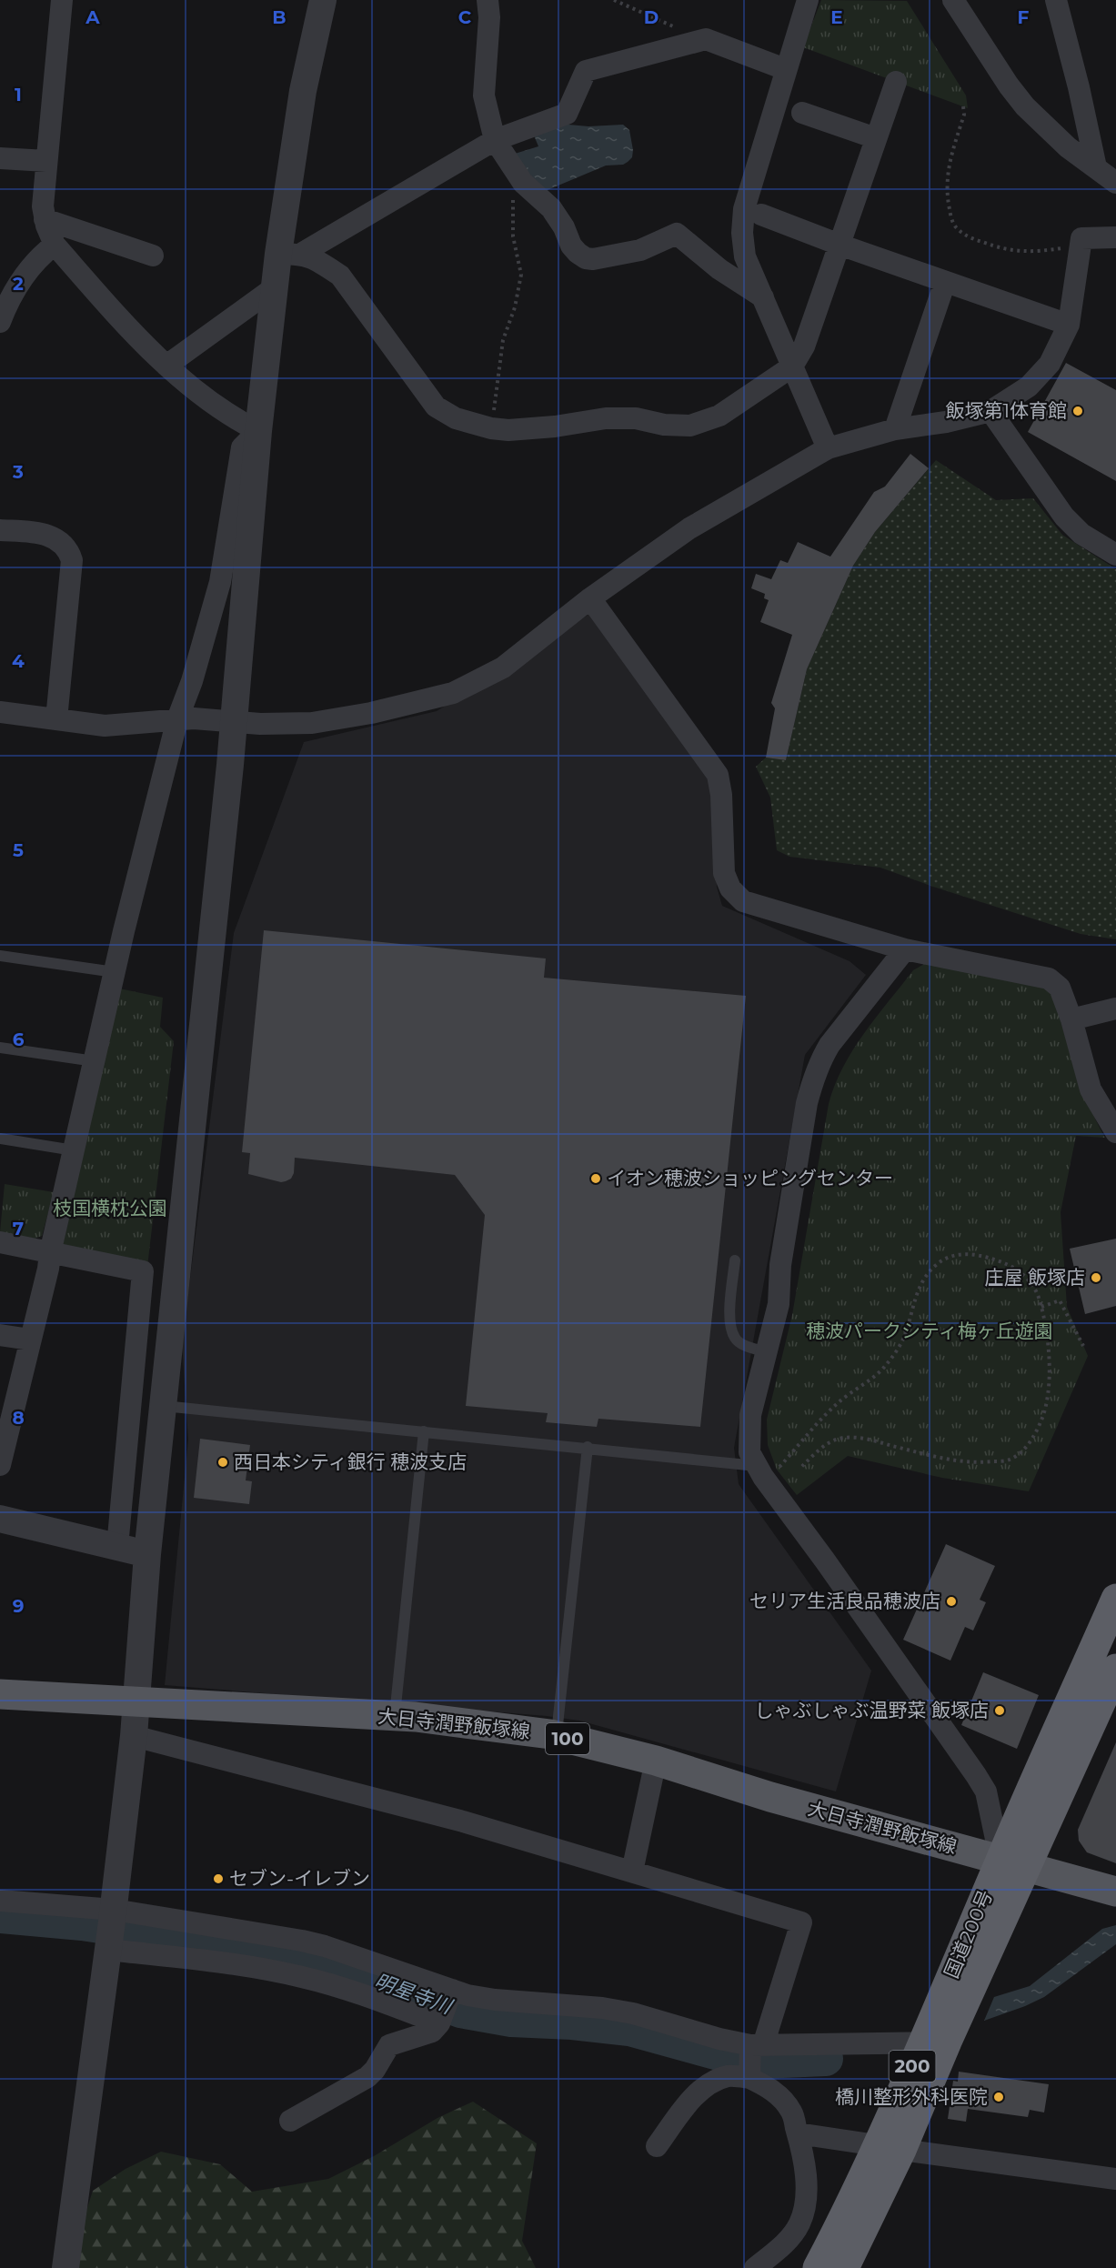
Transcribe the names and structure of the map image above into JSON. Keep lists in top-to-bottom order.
{
  "streets": {
    "highway": ["国道200号", "200"],
    "main road": ["大日寺潤野飯塚線", "100"]
  },
  "crossings": [
    ["大日寺潤野飯塚線", "国道200号"]
  ],
  "water": ["明星寺川"],
  "parks": ["枝国横枕公園", "穂波パークシティ梅ヶ丘遊園"],
  "places": [
    "飯塚第1体育館",
    "イオン穂波ショッピングセンター",
    "庄屋 飯塚店",
    "西日本シティ銀行 穂波支店",
    "セリア生活良品穂波店",
    "しゃぶしゃぶ温野菜 飯塚店",
    "セブン-イレブン",
    "橋川整形外科医院"
  ],
  "grid": {
    "columns": [
      "A",
      "B",
      "C",
      "D",
      "E",
      "F"
    ],
    "rows": [
      "1",
      "2",
      "3",
      "4",
      "5",
      "6",
      "7",
      "8",
      "9"
    ]
  }
}
